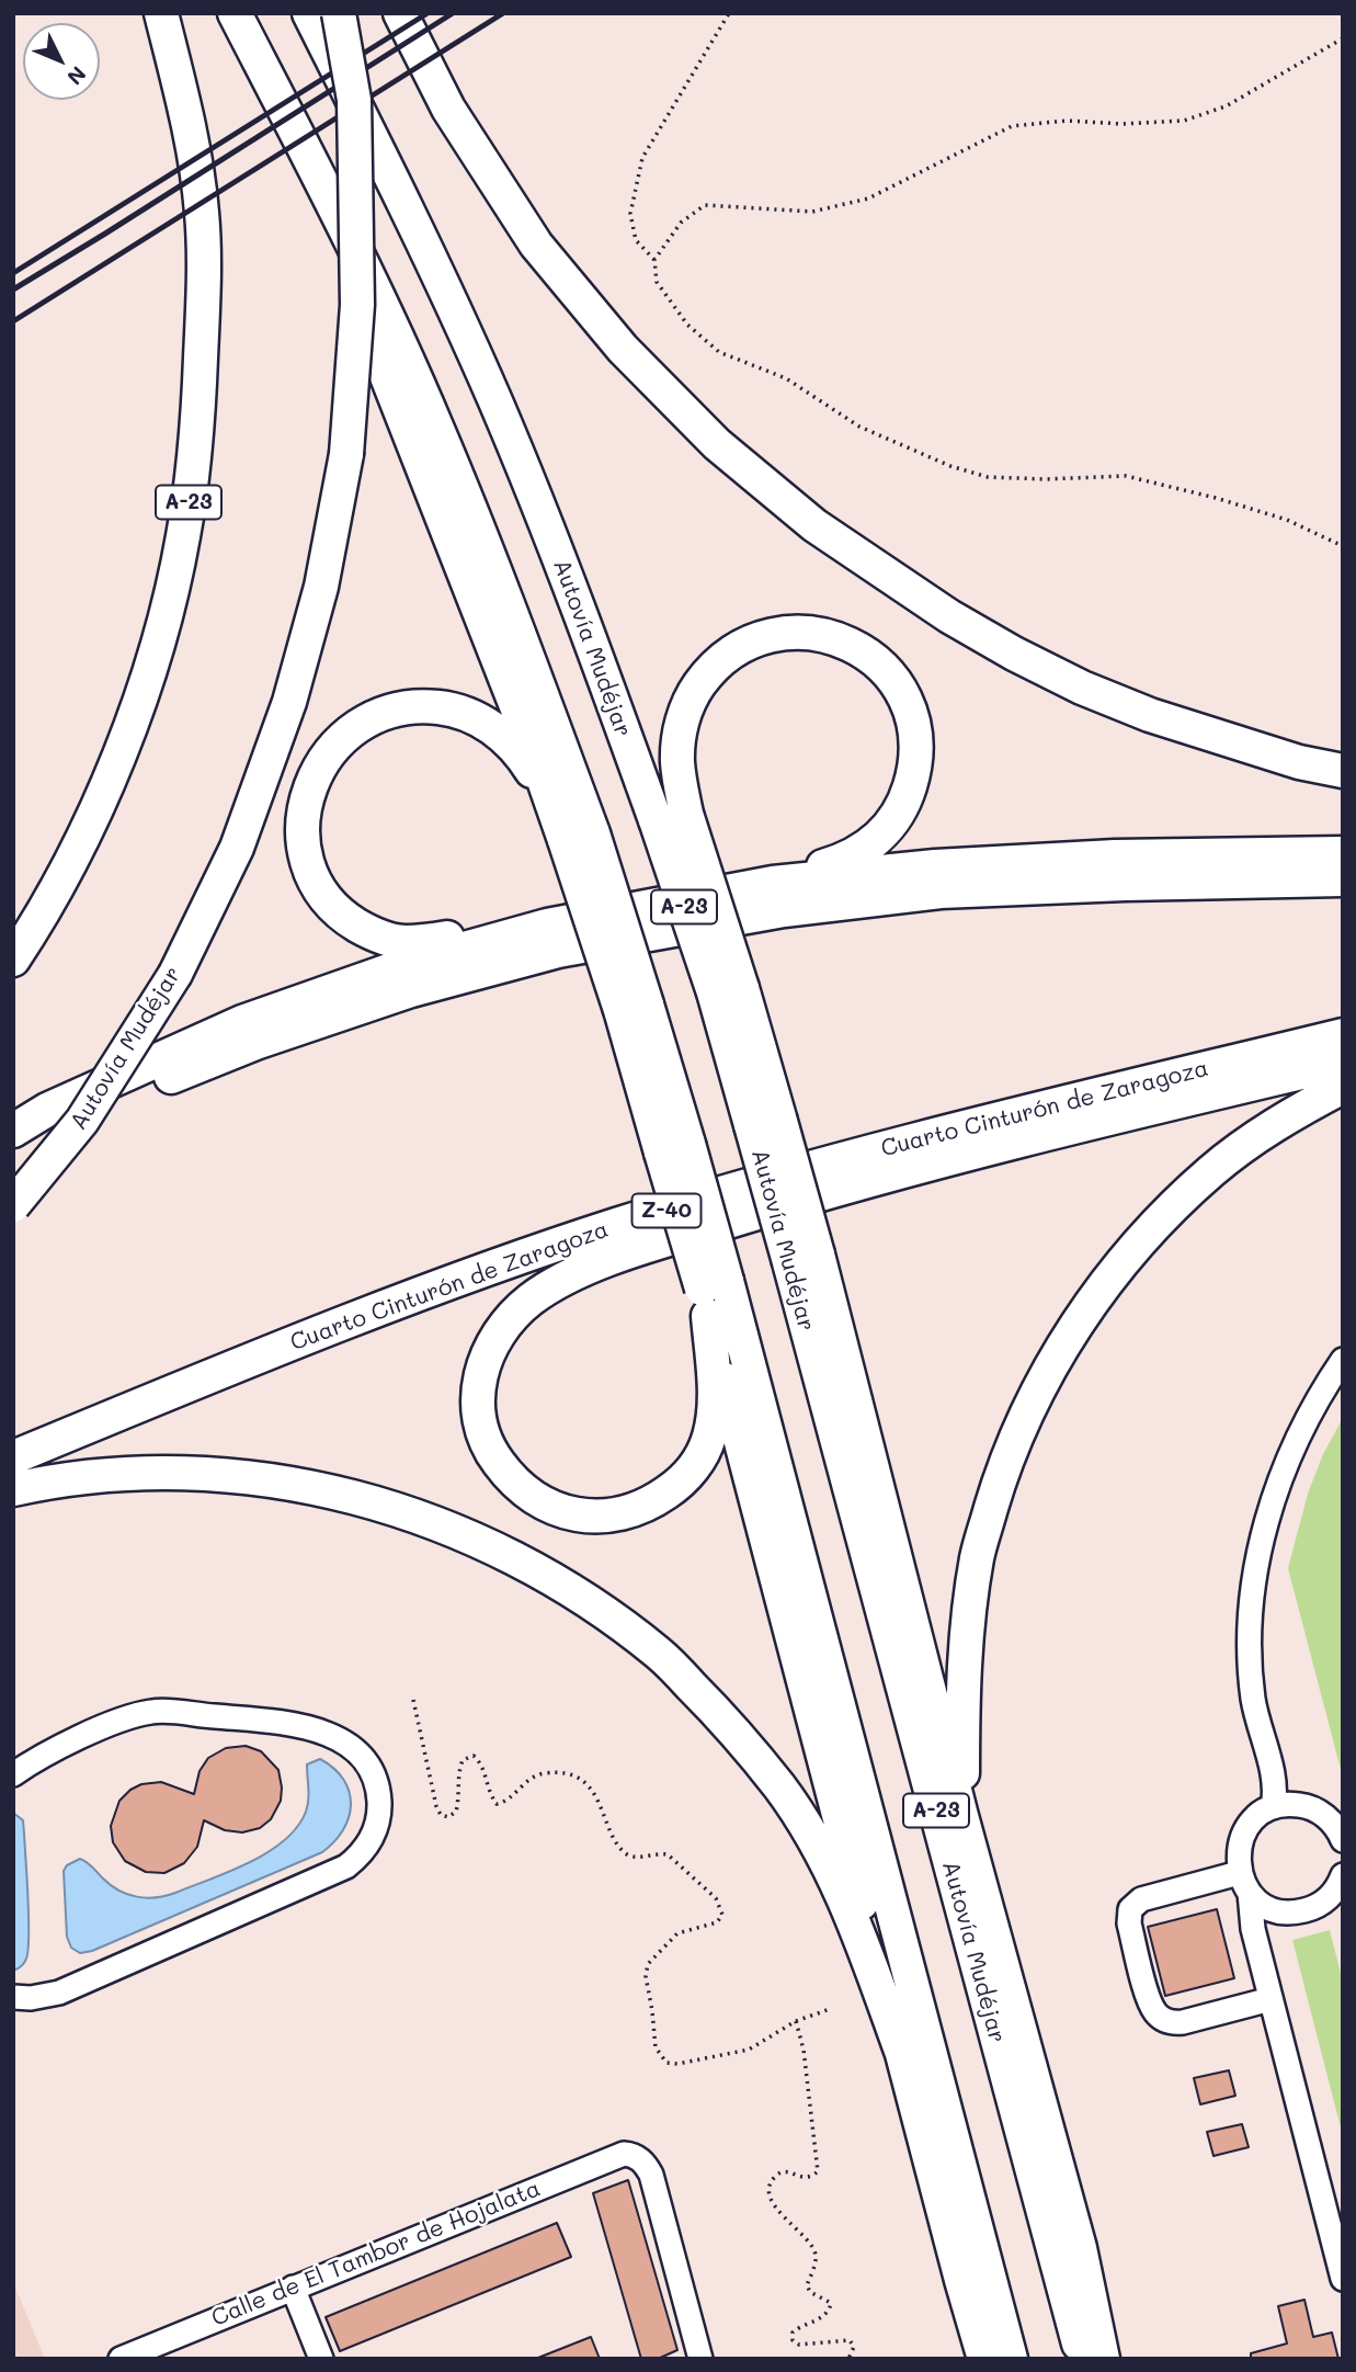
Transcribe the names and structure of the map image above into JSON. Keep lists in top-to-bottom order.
{
  "streets": {
    "highway": [
      "A-23",
      "Autovía Mudéjar",
      "Cuarto Cinturón de Zaragoza",
      "Z-40"
    ],
    "street": ["Calle de El Tambor de Hojalata"]
  },
  "north": "bottom right"
}
